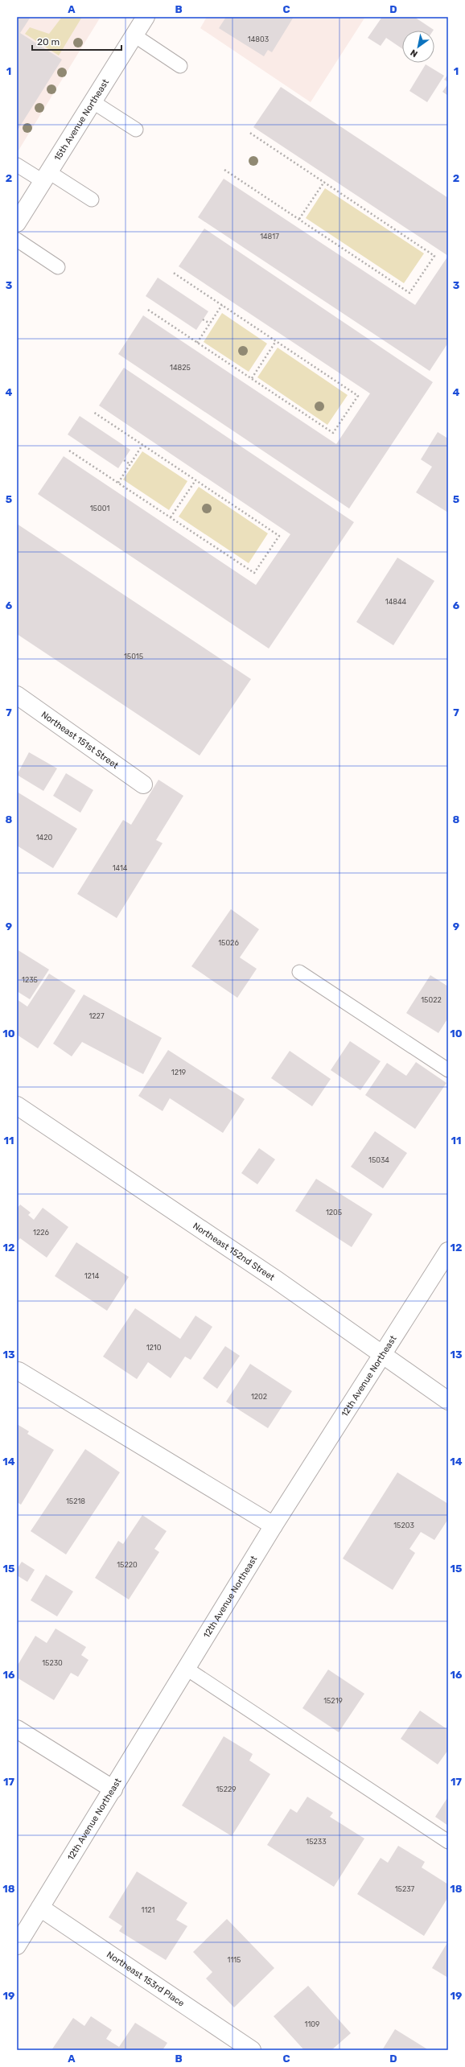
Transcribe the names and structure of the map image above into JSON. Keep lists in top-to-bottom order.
{
  "streets": {
    "street": [
      "15th Avenue Northeast",
      "Northeast 151st Street",
      "Northeast 152nd Street",
      "12th Avenue Northeast",
      "Northeast 153rd Place"
    ]
  },
  "crossings": [
    ["Northeast 152nd Street", "12th Avenue Northeast"],
    ["12th Avenue Northeast", "Northeast 153rd Place"]
  ],
  "house_numbers": [
    "14803",
    "14817",
    "14825",
    "15001",
    "14844",
    "15015",
    "1420",
    "1414",
    "15026",
    "1235",
    "15022",
    "1227",
    "1219",
    "15034",
    "1205",
    "1226",
    "1214",
    "1210",
    "1202",
    "15218",
    "15203",
    "15220",
    "15230",
    "15219",
    "15229",
    "15233",
    "15237",
    "1121",
    "1115",
    "1109"
  ],
  "scale_bar": "20 m",
  "north": "bottom left",
  "grid": {
    "columns": [
      "A",
      "B",
      "C",
      "D"
    ],
    "rows": [
      "1",
      "2",
      "3",
      "4",
      "5",
      "6",
      "7",
      "8",
      "9",
      "10",
      "11",
      "12",
      "13",
      "14",
      "15",
      "16",
      "17",
      "18",
      "19"
    ]
  }
}
